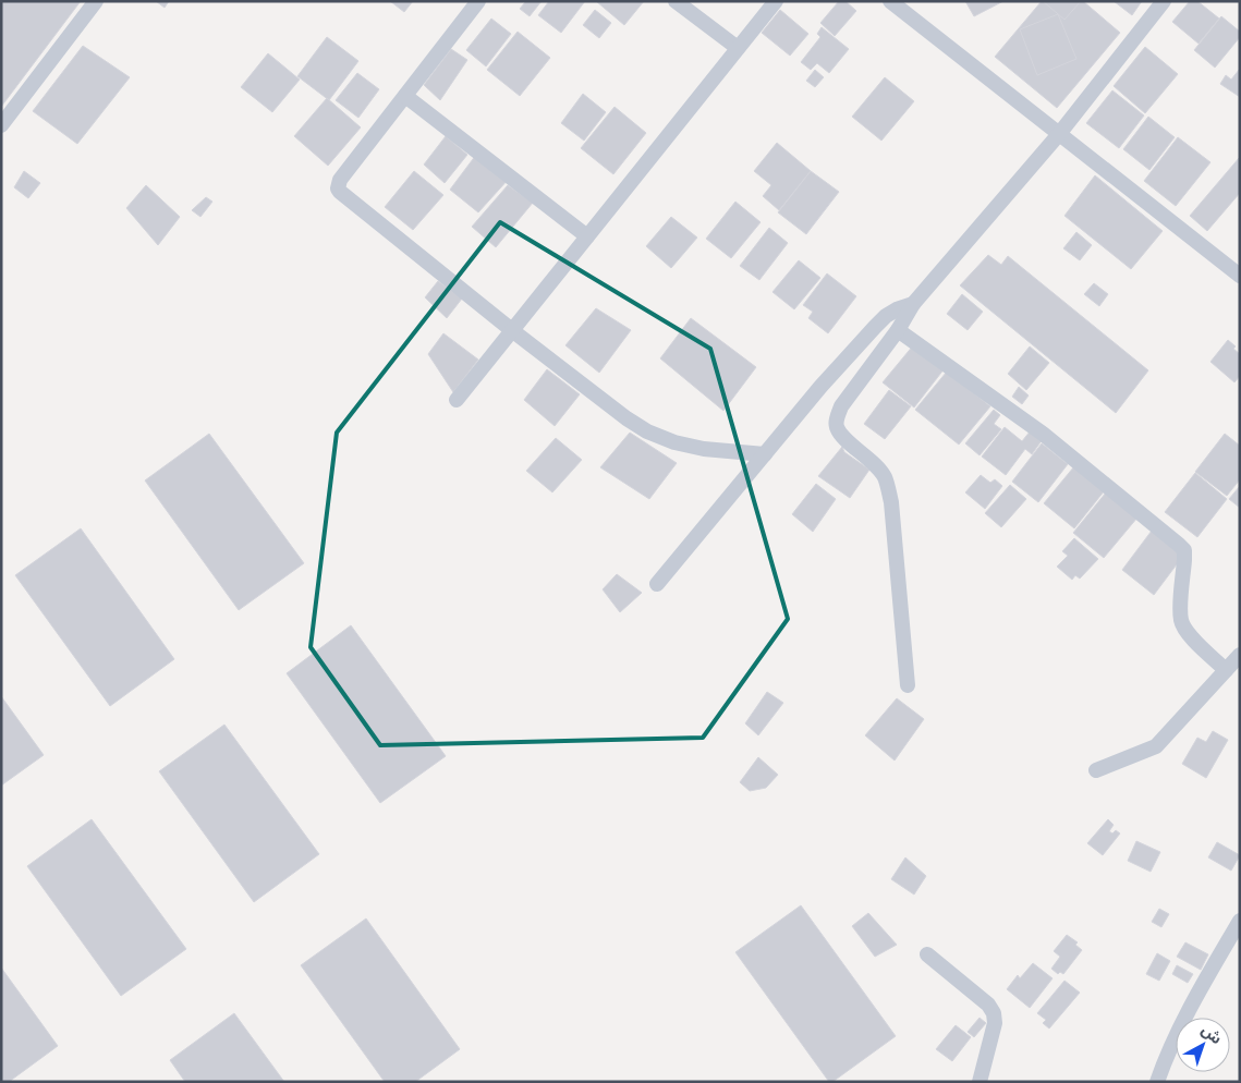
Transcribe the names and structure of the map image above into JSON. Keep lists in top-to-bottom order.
{
  "north": "top right"
}
